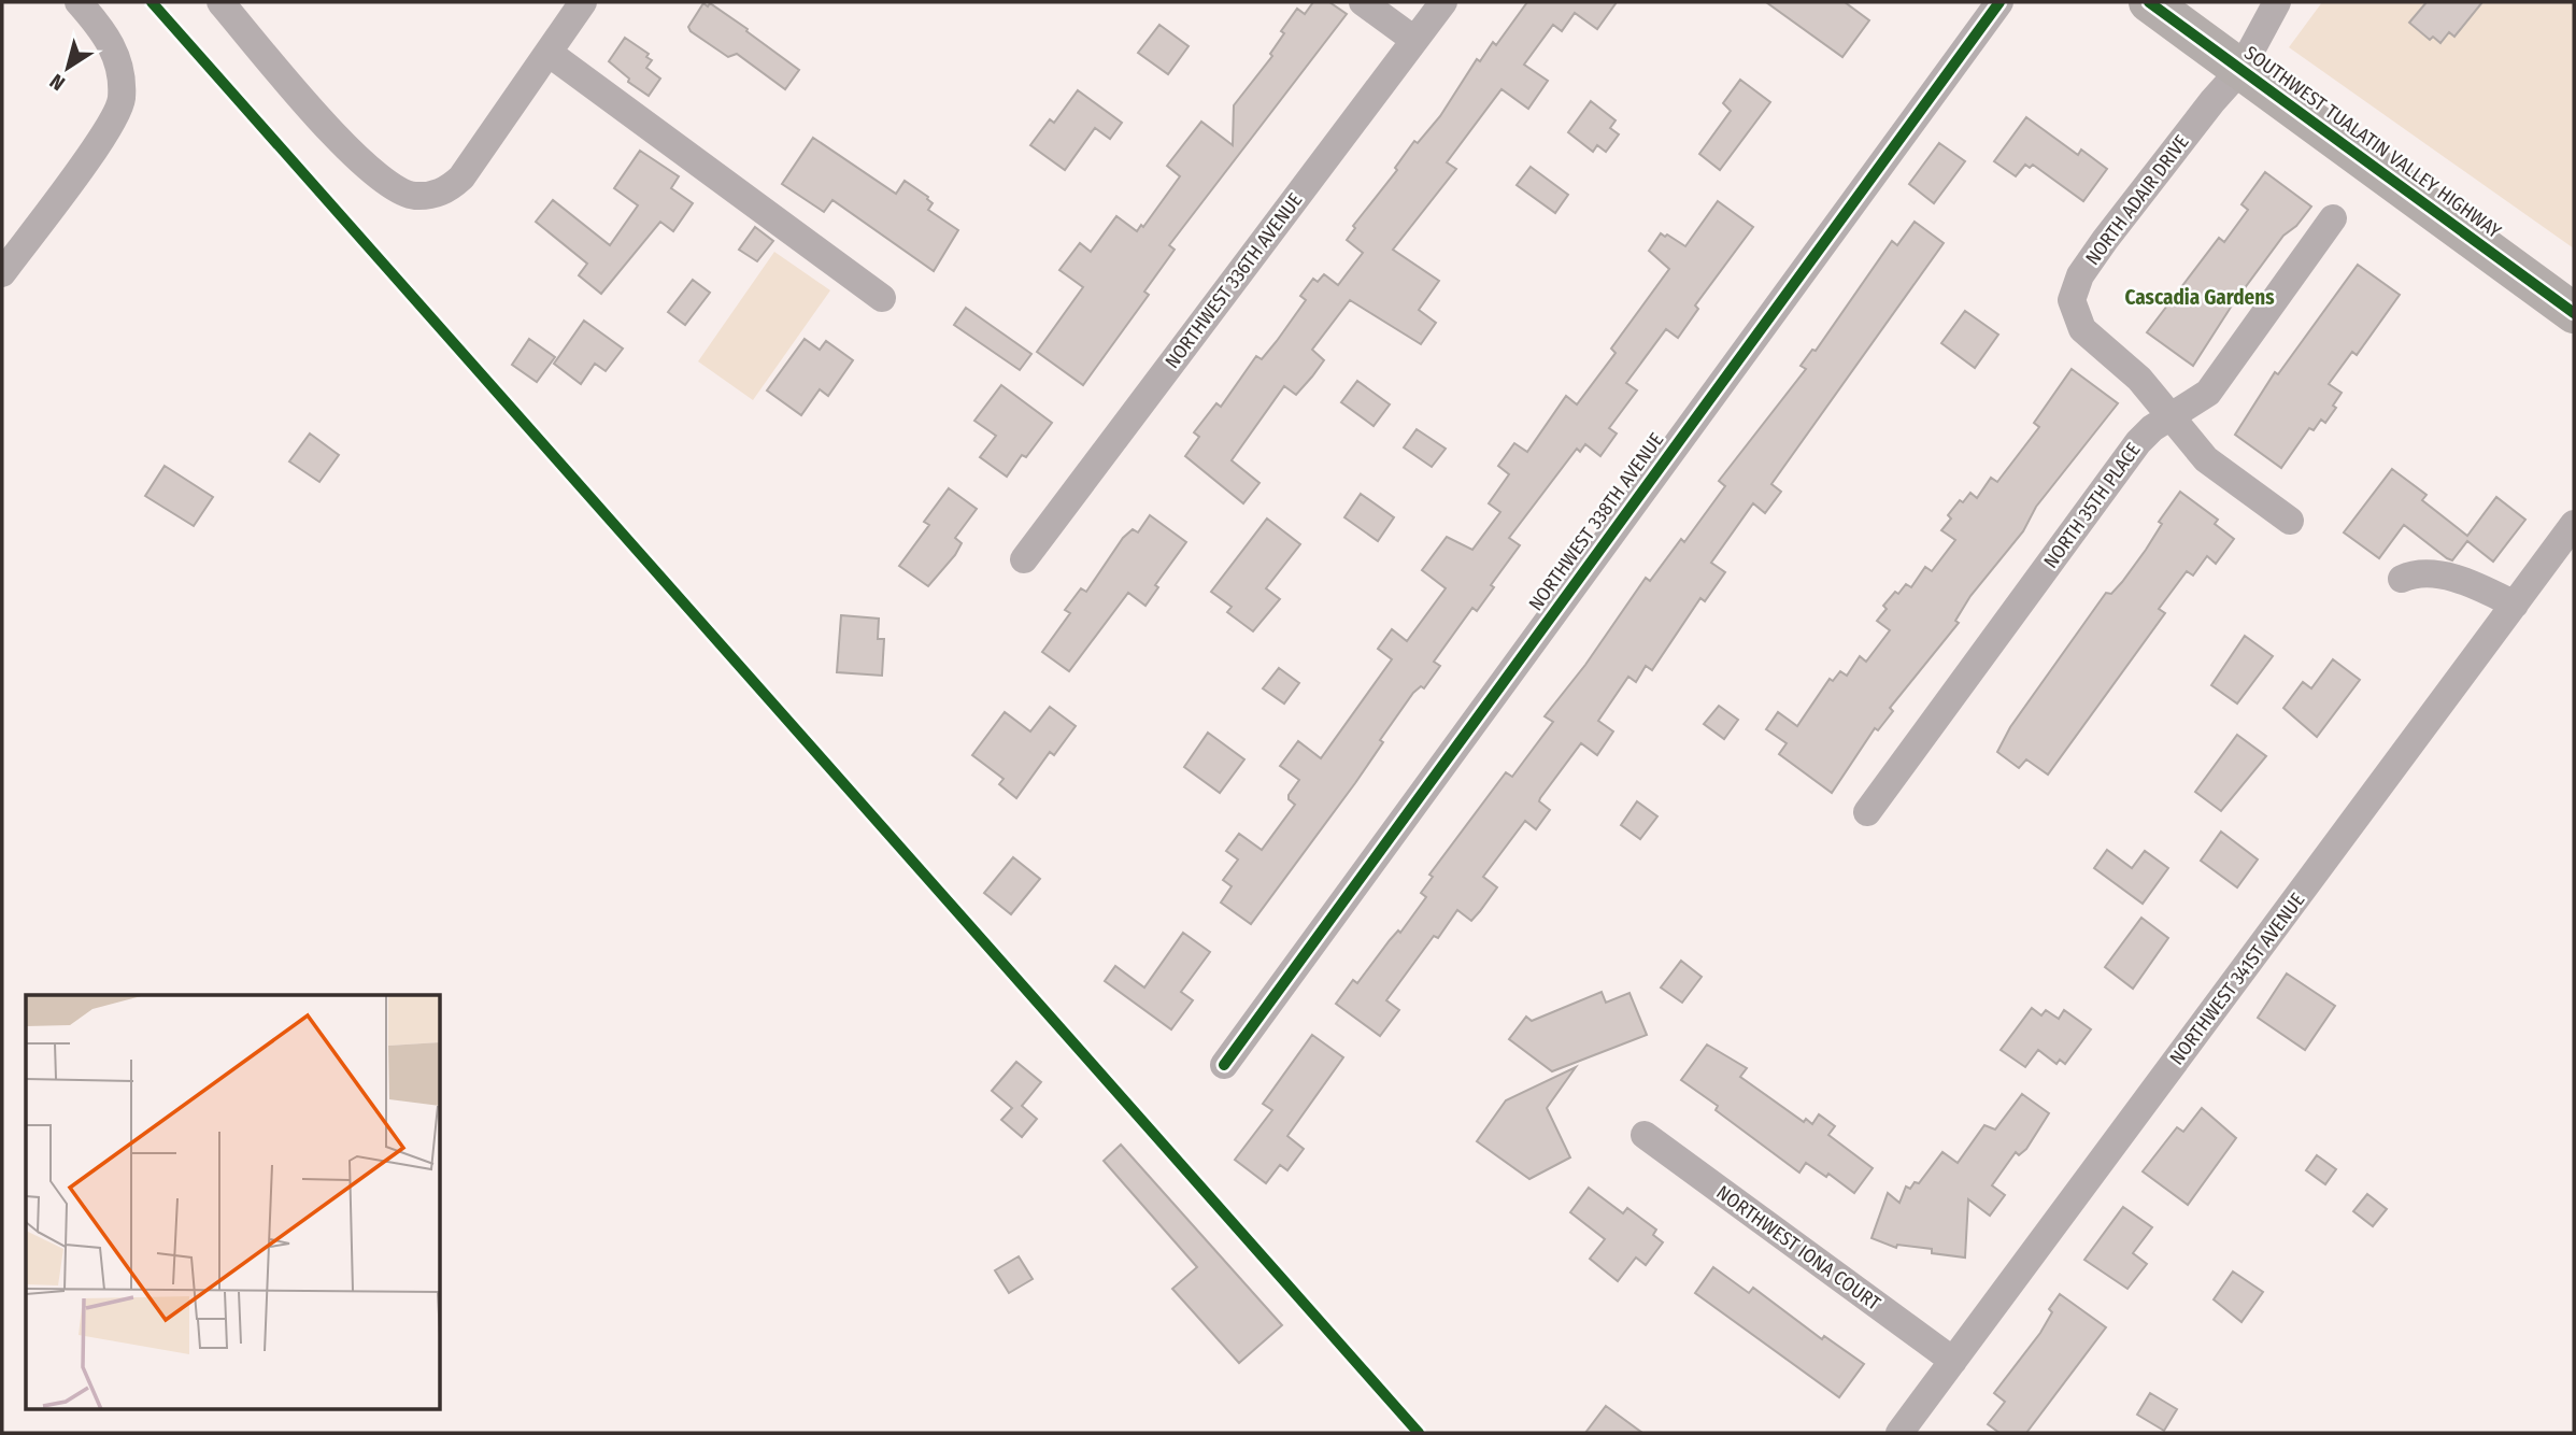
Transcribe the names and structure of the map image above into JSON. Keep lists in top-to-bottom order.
{
  "streets": {
    "highway": ["SOUTHWEST TUALATIN VALLEY HIGHWAY"],
    "street": [
      "NORTH ADAIR DRIVE",
      "NORTHWEST 336TH AVENUE",
      "NORTH 35TH PLACE",
      "NORTHWEST 338TH AVENUE",
      "NORTHWEST 341ST AVENUE",
      "NORTHWEST IONA COURT"
    ]
  },
  "crossings": [
    ["SOUTHWEST TUALATIN VALLEY HIGHWAY", "NORTH ADAIR DRIVE"],
    ["NORTH ADAIR DRIVE", "NORTH 35TH PLACE"],
    ["NORTHWEST 341ST AVENUE", "NORTHWEST IONA COURT"]
  ],
  "districts": ["Cascadia Gardens"],
  "north": "bottom left"
}
